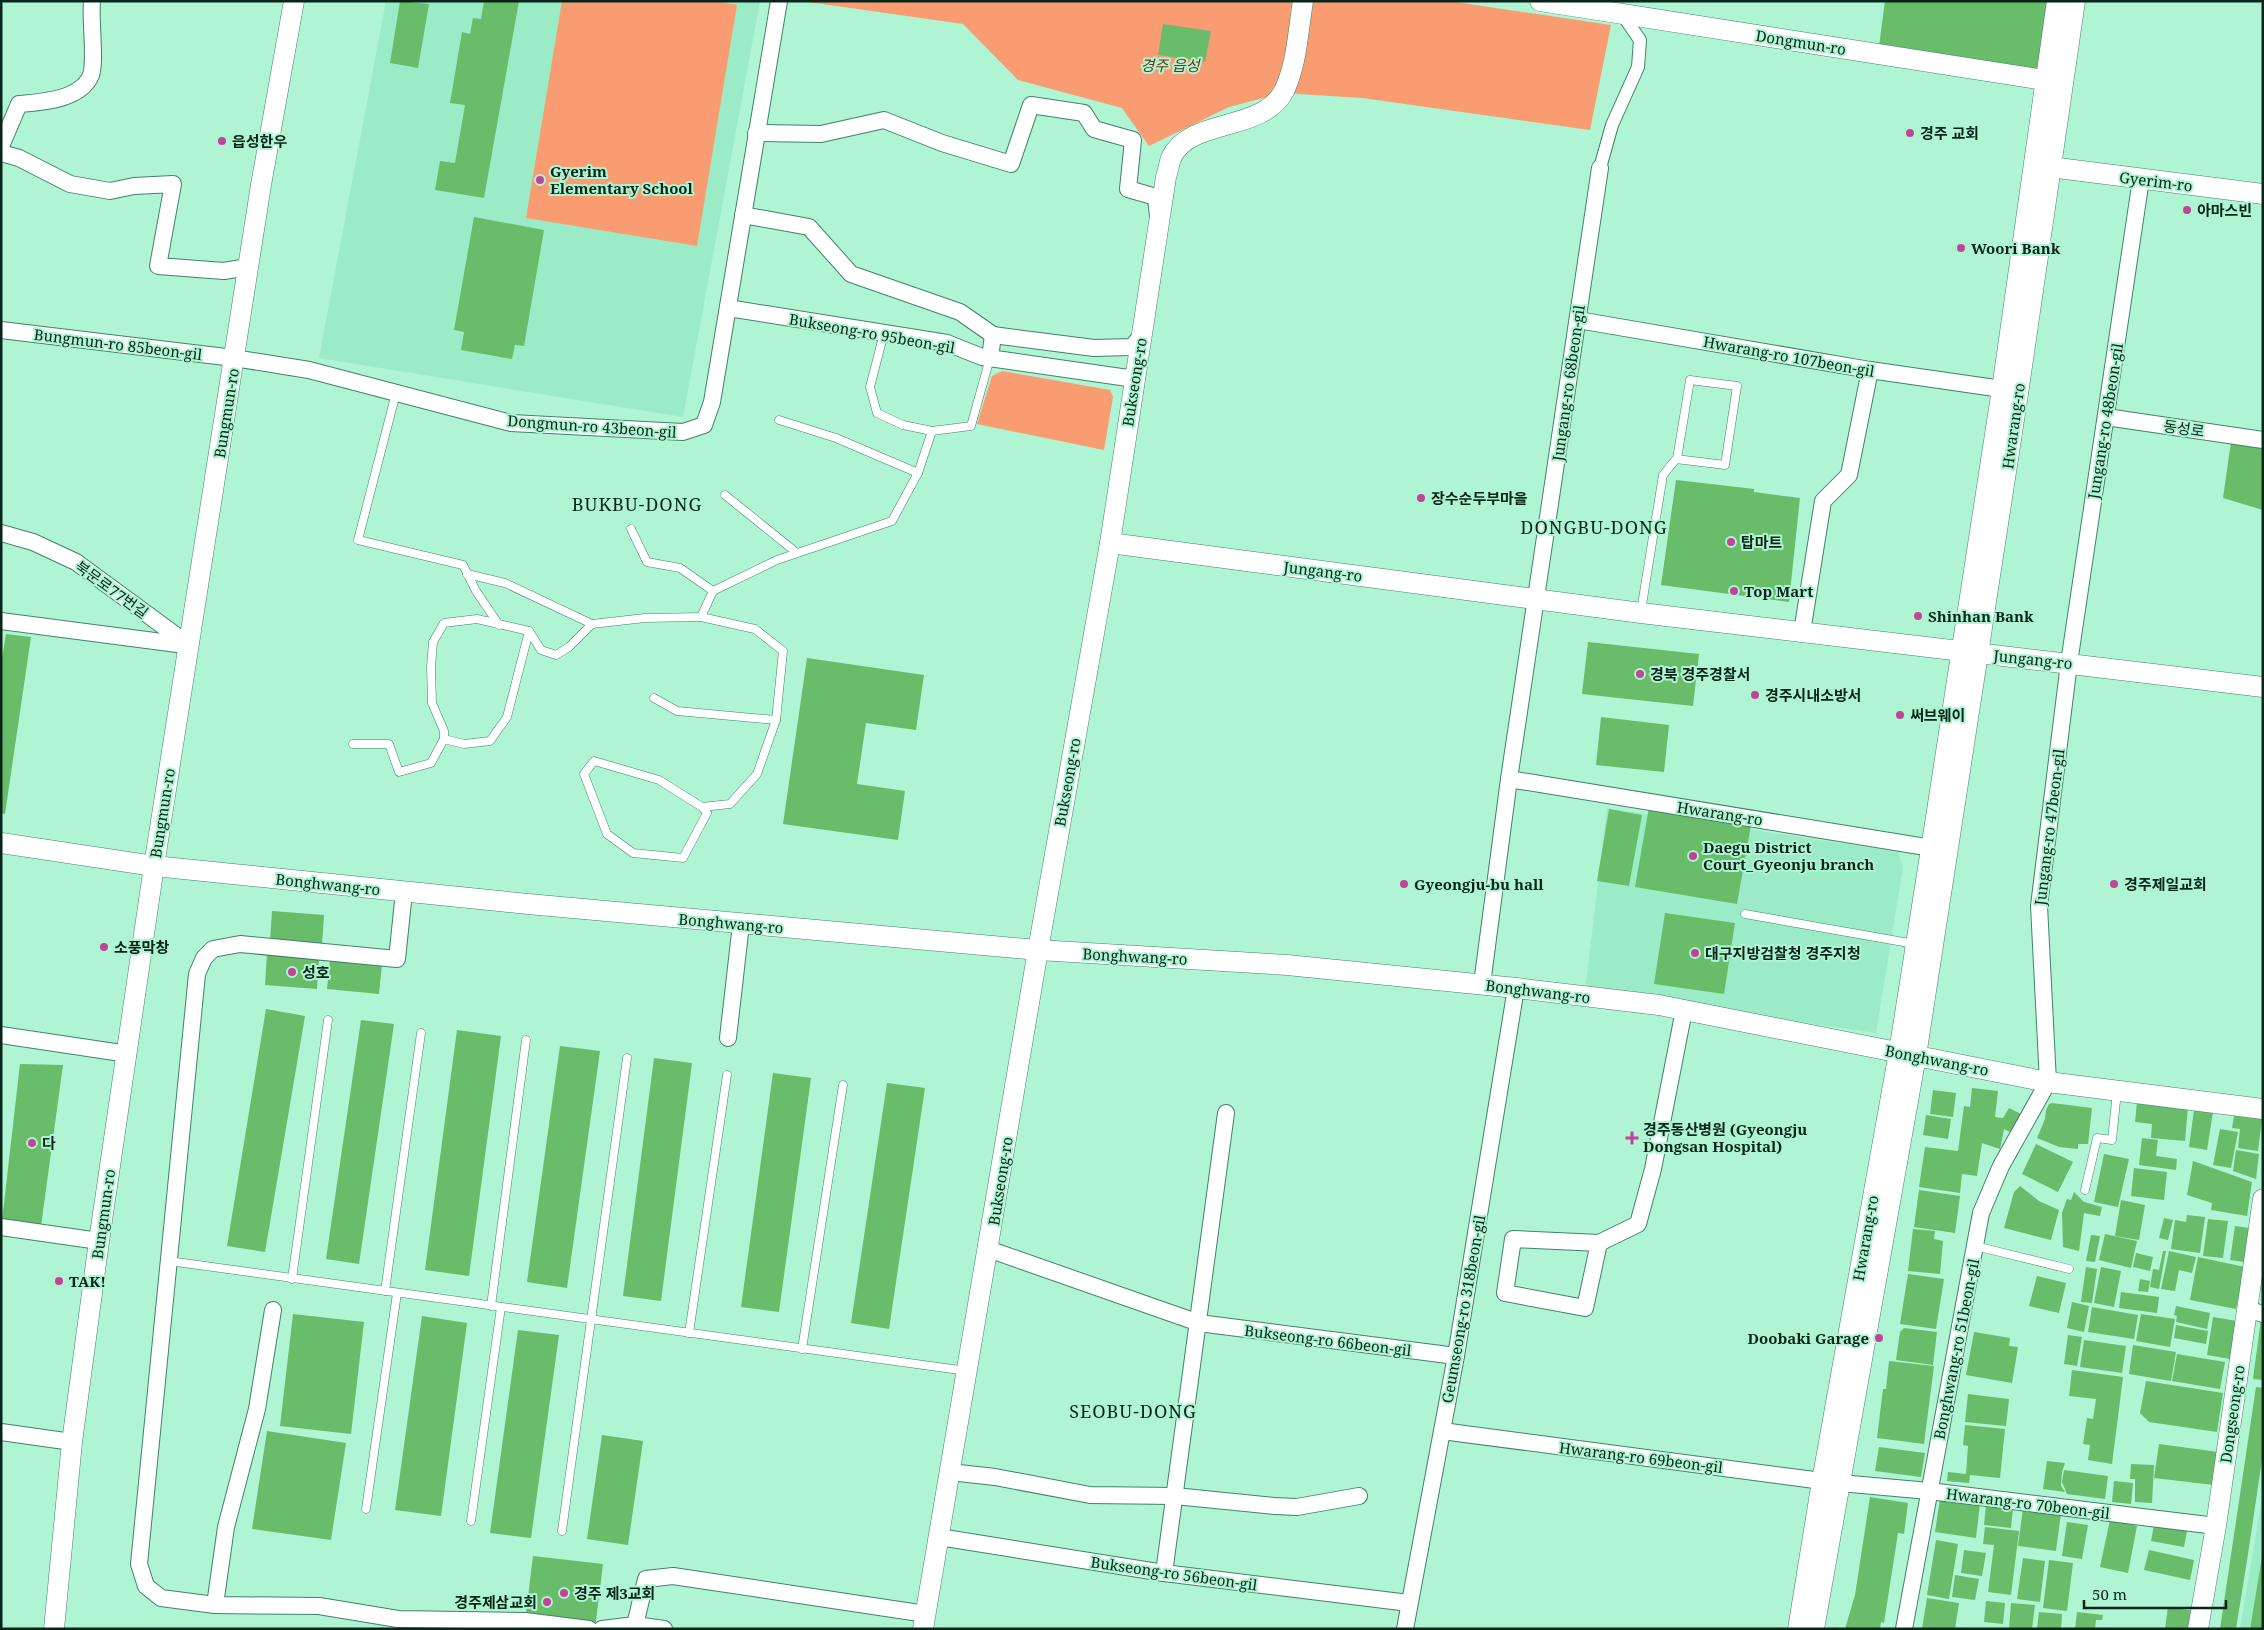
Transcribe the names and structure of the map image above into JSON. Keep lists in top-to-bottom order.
{
  "streets": {
    "street": [
      "Dongmun-ro",
      "Gyerim-ro",
      "Bukseong-ro 95beon-gil",
      "Bungmun-ro 85beon-gil",
      "Hwarang-ro 107beon-gil",
      "Bukseong-ro",
      "Jungang-ro 68beon-gil",
      "Bungmun-ro",
      "Jungang-ro 48beon-gil",
      "Dongmun-ro 43beon-gil",
      "Hwarang-ro",
      "동성로",
      "Jungang-ro",
      "북문로77번길",
      "Jungang-ro 47beon-gil",
      "Bonghwang-ro",
      "Geumseong-ro 318beon-gil",
      "Bukseong-ro 66beon-gil",
      "Bonghwang-ro 51beon-gil",
      "Dongseong-ro",
      "Hwarang-ro 69beon-gil",
      "Hwarang-ro 70beon-gil",
      "Bukseong-ro 56beon-gil"
    ]
  },
  "crossings": [
    ["Dongmun-ro", "Hwarang-ro"],
    ["Gyerim-ro", "Jungang-ro 48beon-gil"],
    ["Gyerim-ro", "Hwarang-ro"],
    ["Bukseong-ro 95beon-gil", "Bukseong-ro"],
    ["Bukseong-ro 95beon-gil", "Dongmun-ro 43beon-gil"],
    ["Bungmun-ro 85beon-gil", "Bungmun-ro"],
    ["Bungmun-ro 85beon-gil", "Dongmun-ro 43beon-gil"],
    ["Hwarang-ro 107beon-gil", "Jungang-ro 68beon-gil"],
    ["Hwarang-ro 107beon-gil", "Hwarang-ro"],
    ["Bukseong-ro", "Jungang-ro"],
    ["Bukseong-ro", "Bonghwang-ro"],
    ["Bukseong-ro", "Bukseong-ro 66beon-gil"],
    ["Bukseong-ro", "Bukseong-ro 56beon-gil"],
    ["Jungang-ro 68beon-gil", "Jungang-ro"],
    ["Bungmun-ro", "Dongmun-ro 43beon-gil"],
    ["Bungmun-ro", "북문로77번길"],
    ["Bungmun-ro", "Bonghwang-ro"],
    ["Jungang-ro 48beon-gil", "동성로"],
    ["Jungang-ro 48beon-gil", "Jungang-ro"],
    ["Jungang-ro 48beon-gil", "Jungang-ro 47beon-gil"],
    ["Hwarang-ro", "Jungang-ro"],
    ["Hwarang-ro", "Bonghwang-ro"],
    ["Hwarang-ro", "Hwarang-ro 69beon-gil"],
    ["Hwarang-ro", "Hwarang-ro 70beon-gil"],
    ["Jungang-ro", "Jungang-ro 47beon-gil"],
    ["Jungang-ro 47beon-gil", "Bonghwang-ro"],
    ["Jungang-ro 47beon-gil", "Bonghwang-ro 51beon-gil"],
    ["Bonghwang-ro", "Geumseong-ro 318beon-gil"],
    ["Bonghwang-ro", "Bonghwang-ro 51beon-gil"],
    ["Geumseong-ro 318beon-gil", "Bukseong-ro 66beon-gil"],
    ["Geumseong-ro 318beon-gil", "Hwarang-ro 69beon-gil"],
    ["Geumseong-ro 318beon-gil", "Bukseong-ro 56beon-gil"],
    ["Bonghwang-ro 51beon-gil", "Hwarang-ro 70beon-gil"],
    ["Dongseong-ro", "Hwarang-ro 70beon-gil"],
    ["Hwarang-ro 69beon-gil", "Hwarang-ro 70beon-gil"]
  ],
  "districts": ["BUKBU-DONG", "DONGBU-DONG", "SEOBU-DONG"],
  "parks": ["경주 읍성"],
  "places": {
    "other": [
      "경주 교회",
      "읍성한우",
      "Gyerim Elementary School",
      "아마스빈",
      "Woori Bank",
      "장수순두부마을",
      "탑마트",
      "Top Mart",
      "Shinhan Bank",
      "경북 경주경찰서",
      "경주시내소방서",
      "써브웨이",
      "Daegu District Court_Gyeonju branch",
      "Gyeongju-bu hall",
      "경주제일교회",
      "소풍막창",
      "대구지방검찰청 경주지청",
      "성호",
      "다",
      "TAK!",
      "Doobaki Garage",
      "경주 제3교회",
      "경주제삼교회"
    ],
    "health": ["경주동산병원 (Gyeongju Dongsan Hospital)"]
  },
  "scale_bar": "50 m"
}
